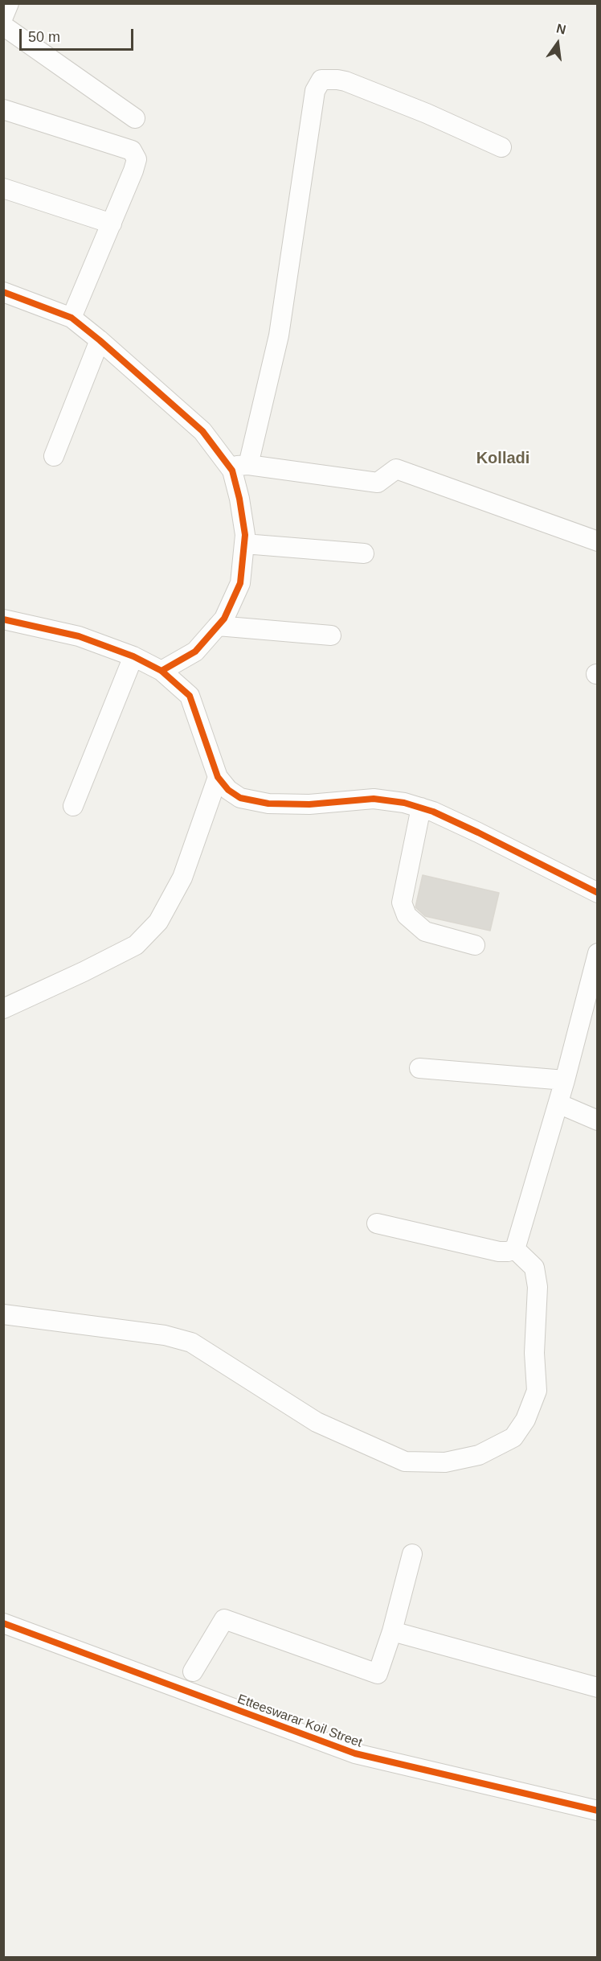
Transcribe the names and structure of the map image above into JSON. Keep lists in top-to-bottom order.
{
  "streets": {
    "street": ["Etteeswarar Koil Street"]
  },
  "districts": ["Kolladi"],
  "scale_bar": "50 m",
  "north": "top"
}
